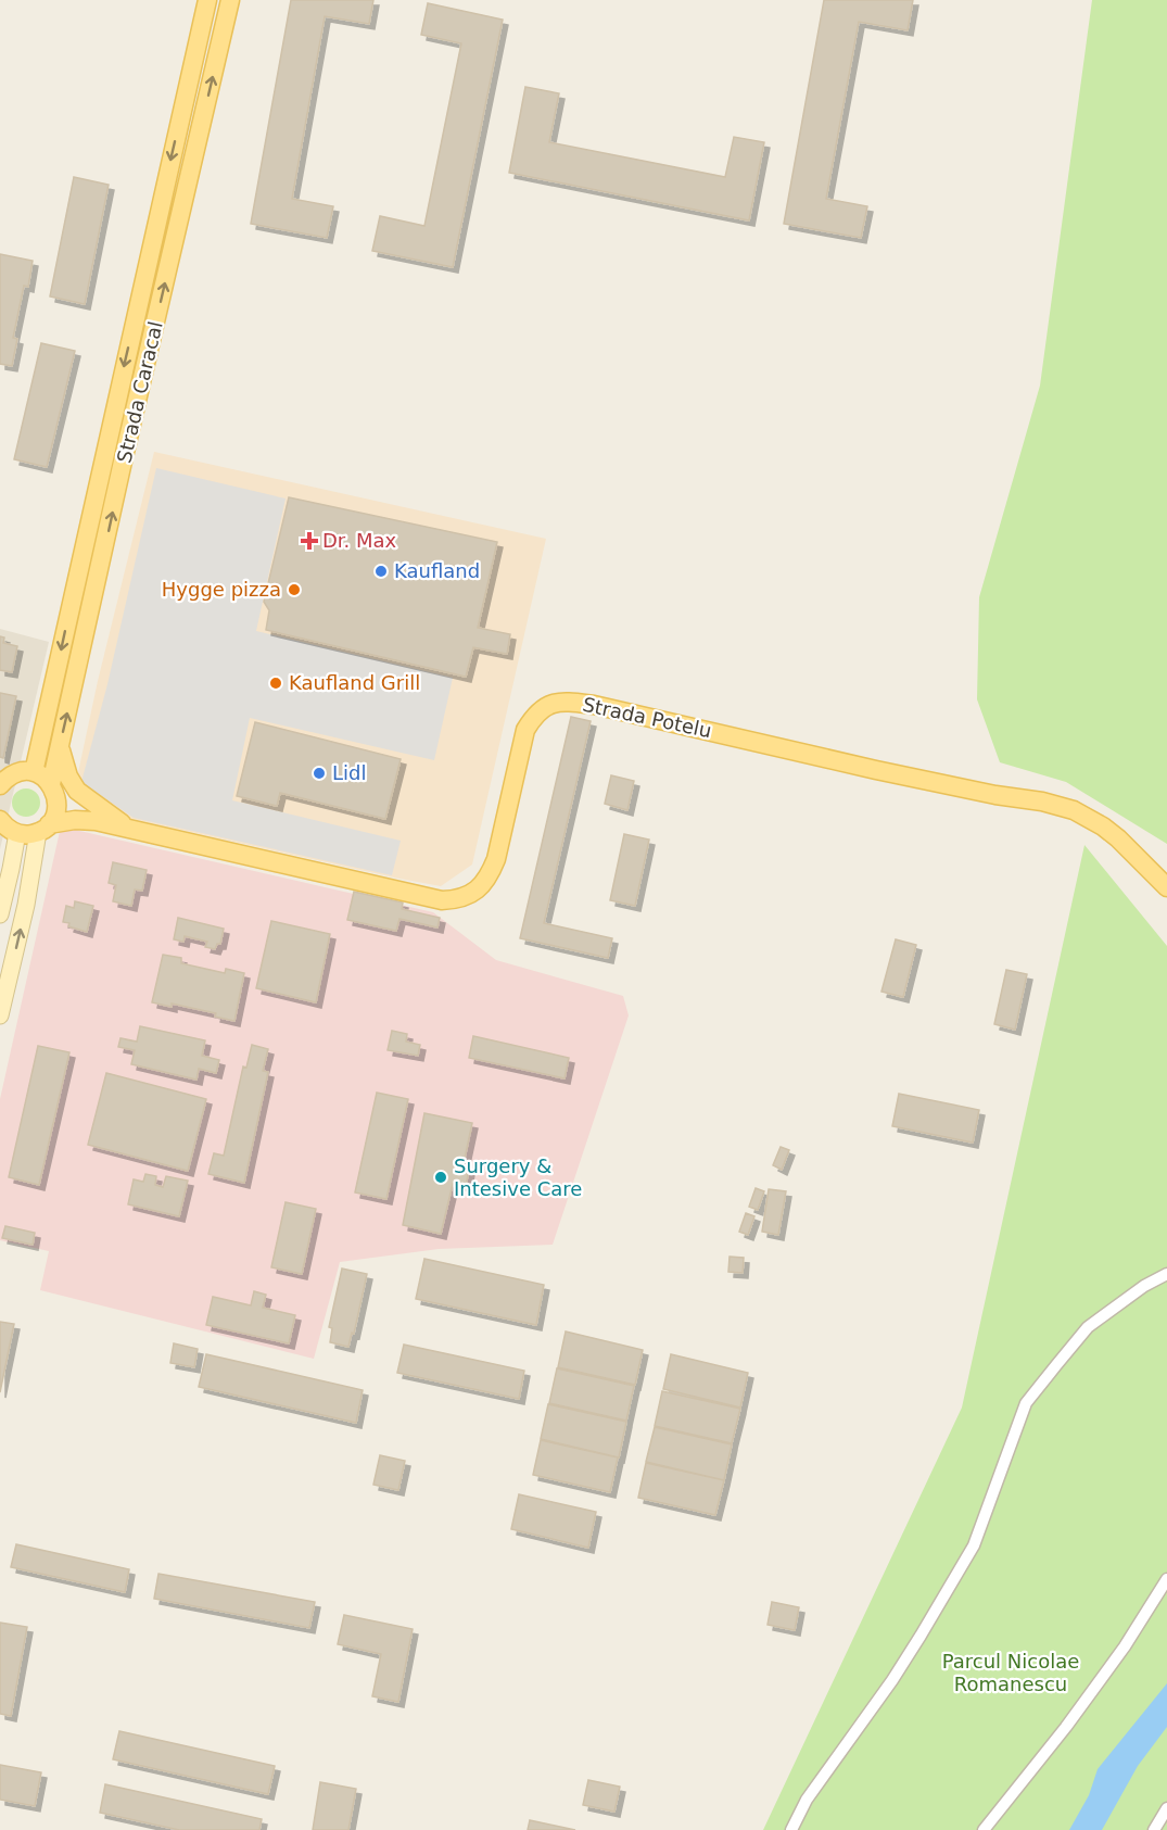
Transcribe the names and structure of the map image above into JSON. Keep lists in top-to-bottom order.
{
  "streets": {
    "main road": ["Strada Caracal", "Strada Potelu"]
  },
  "crossings": [
    ["Strada Caracal", "Strada Potelu"]
  ],
  "parks": ["Parcul Nicolae Romanescu"],
  "places": {
    "health": ["Dr. Max"],
    "other": [
      "Kaufland",
      "Hygge pizza",
      "Kaufland Grill",
      "Lidl",
      "Surgery & Intesive Care"
    ]
  }
}
